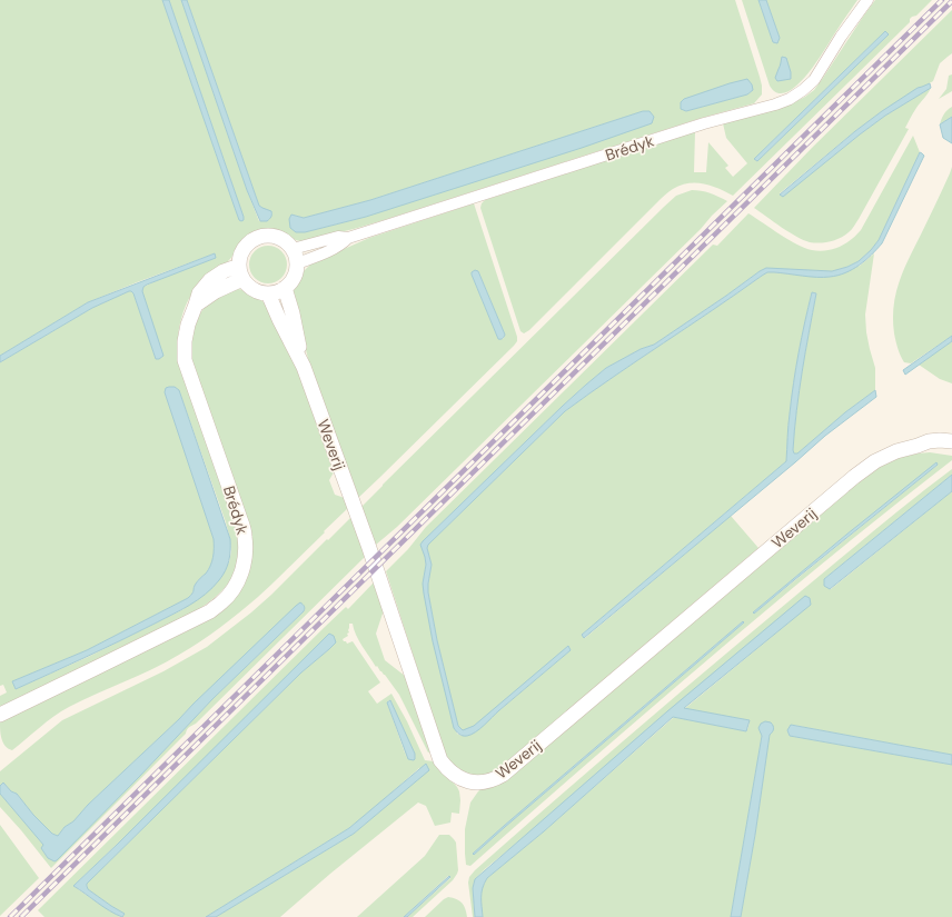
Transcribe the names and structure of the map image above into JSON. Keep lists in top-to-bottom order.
{
  "streets": {
    "street": ["Brédyk", "Weverij"]
  },
  "crossings": [
    ["Brédyk", "Weverij"]
  ]
}
